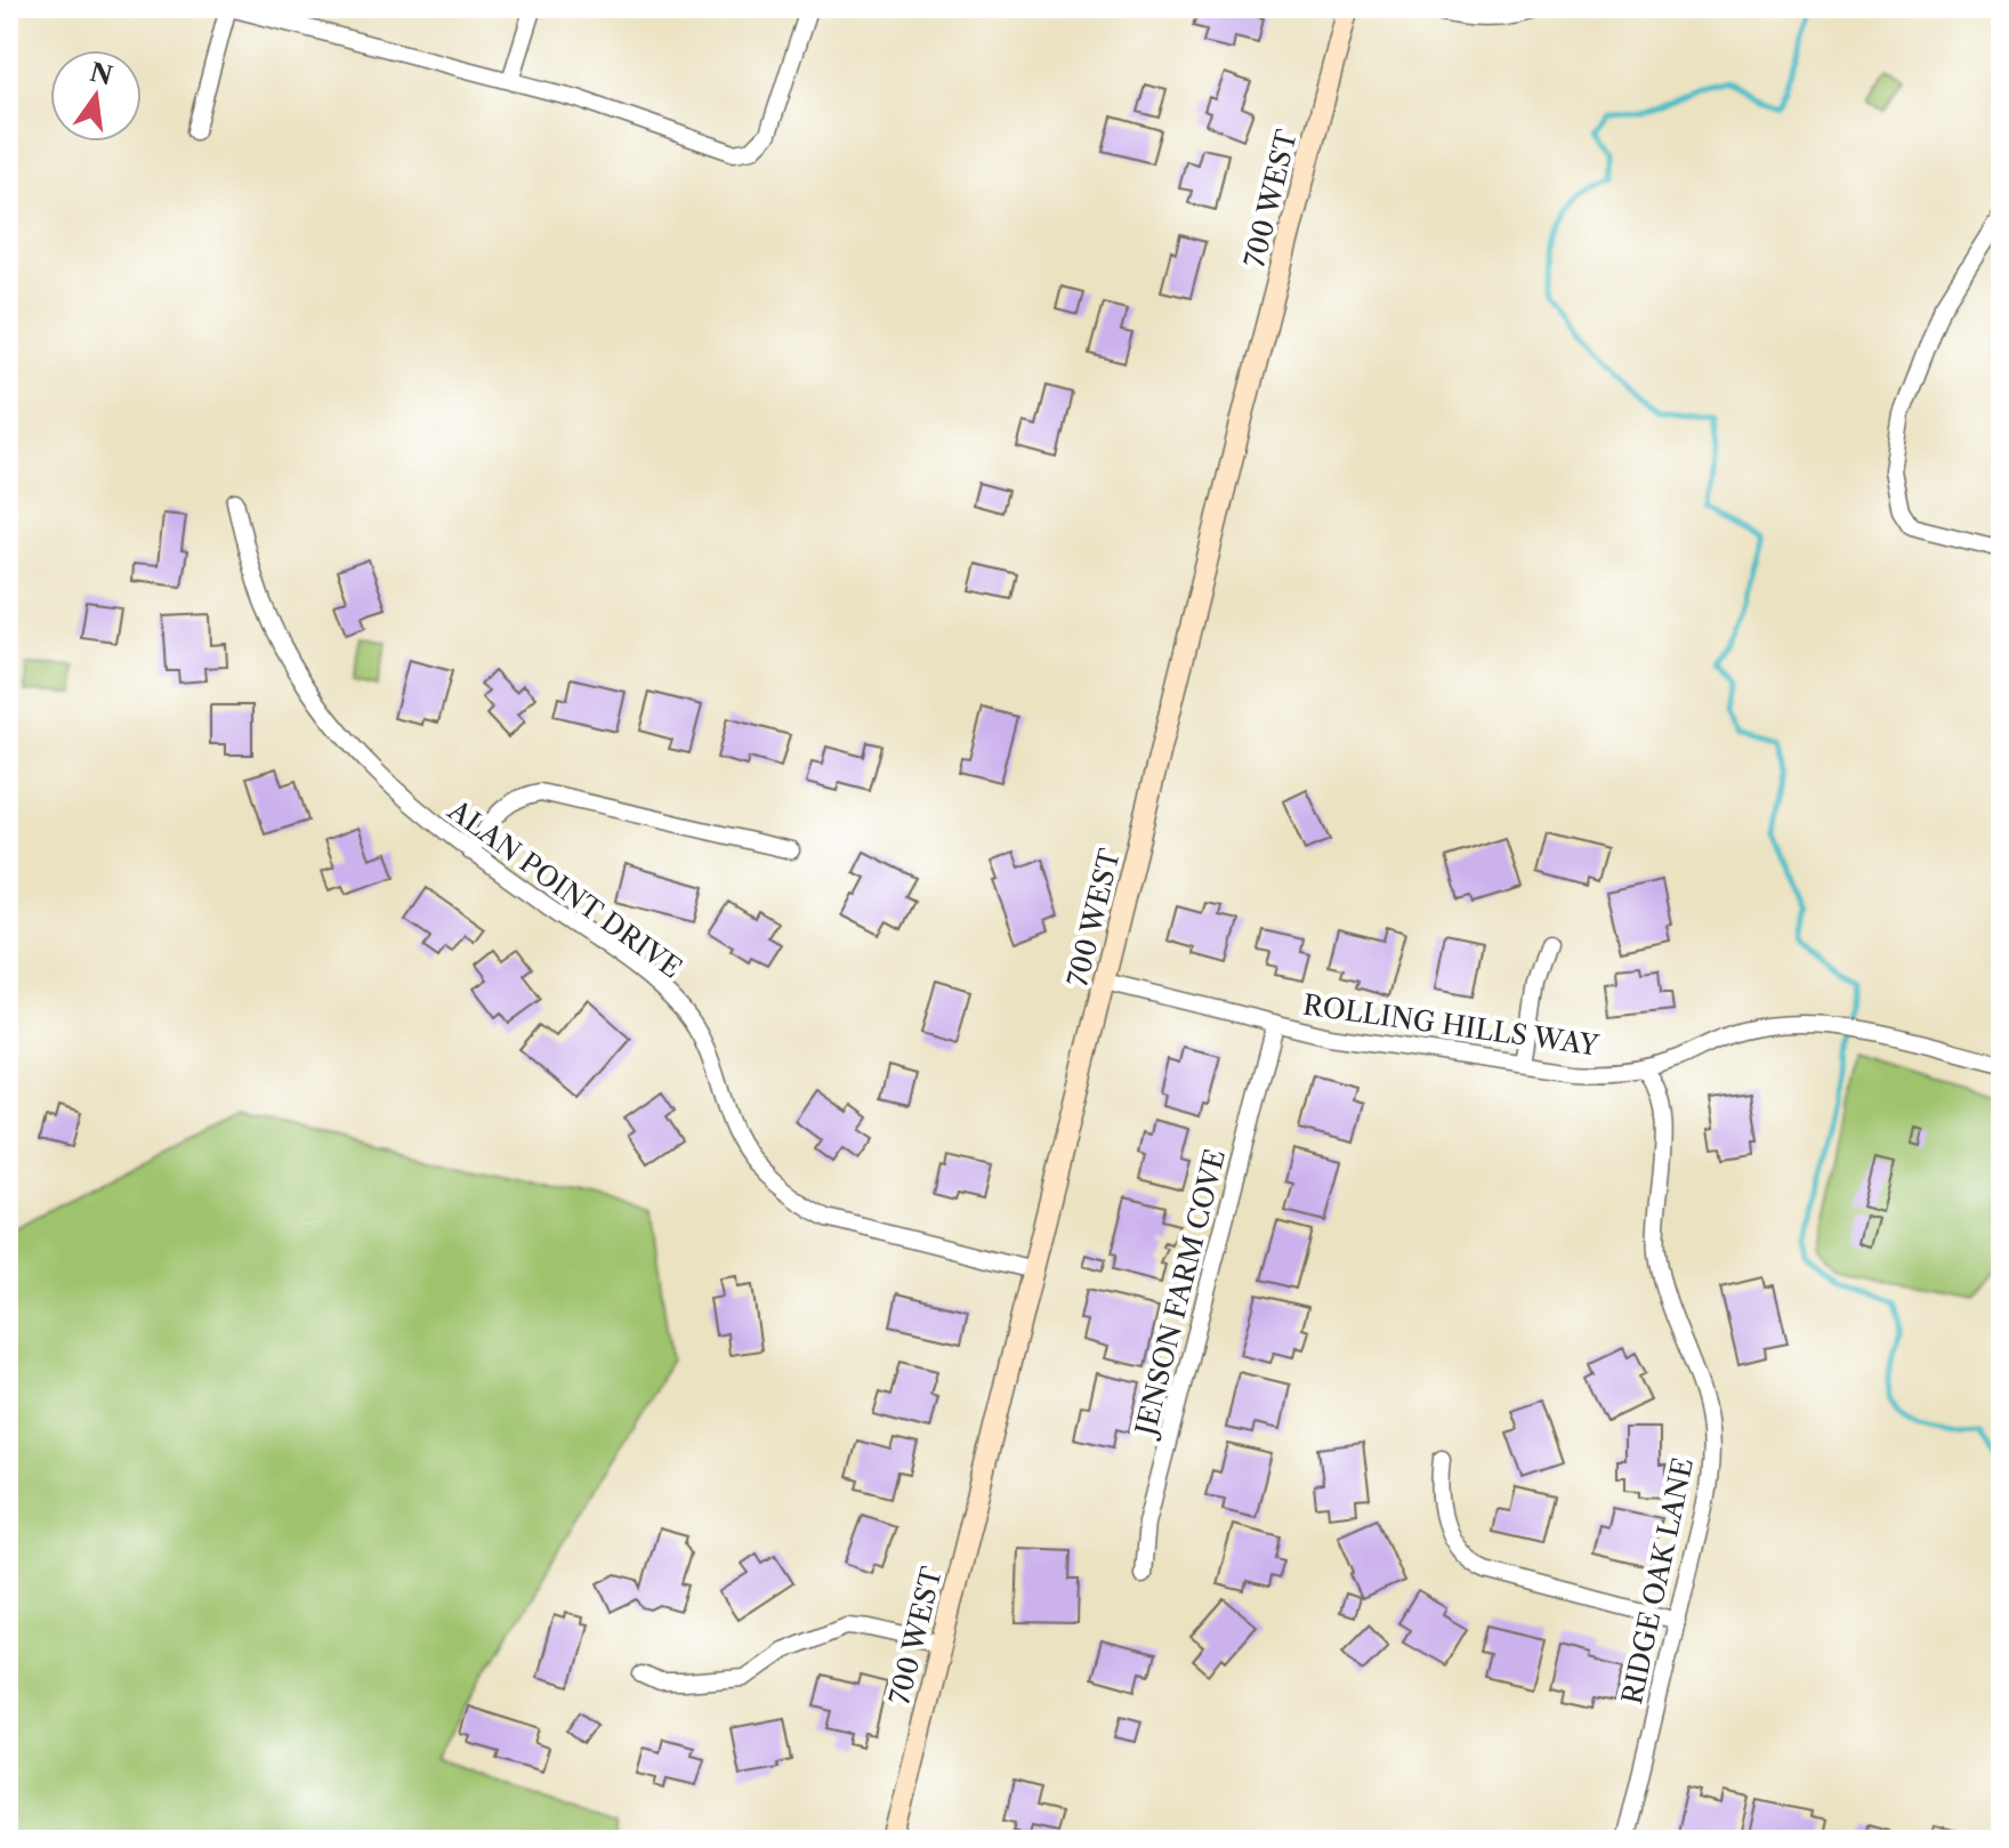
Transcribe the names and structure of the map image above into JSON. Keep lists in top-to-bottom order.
{
  "streets": {
    "street": [
      "700 WEST",
      "ALAN POINT DRIVE",
      "ROLLING HILLS WAY",
      "JENSON FARM COVE",
      "RIDGE OAK LANE"
    ]
  },
  "crossings": [
    ["700 WEST", "ALAN POINT DRIVE"],
    ["700 WEST", "ROLLING HILLS WAY"],
    ["ROLLING HILLS WAY", "JENSON FARM COVE"],
    ["ROLLING HILLS WAY", "RIDGE OAK LANE"]
  ],
  "north": "top"
}
